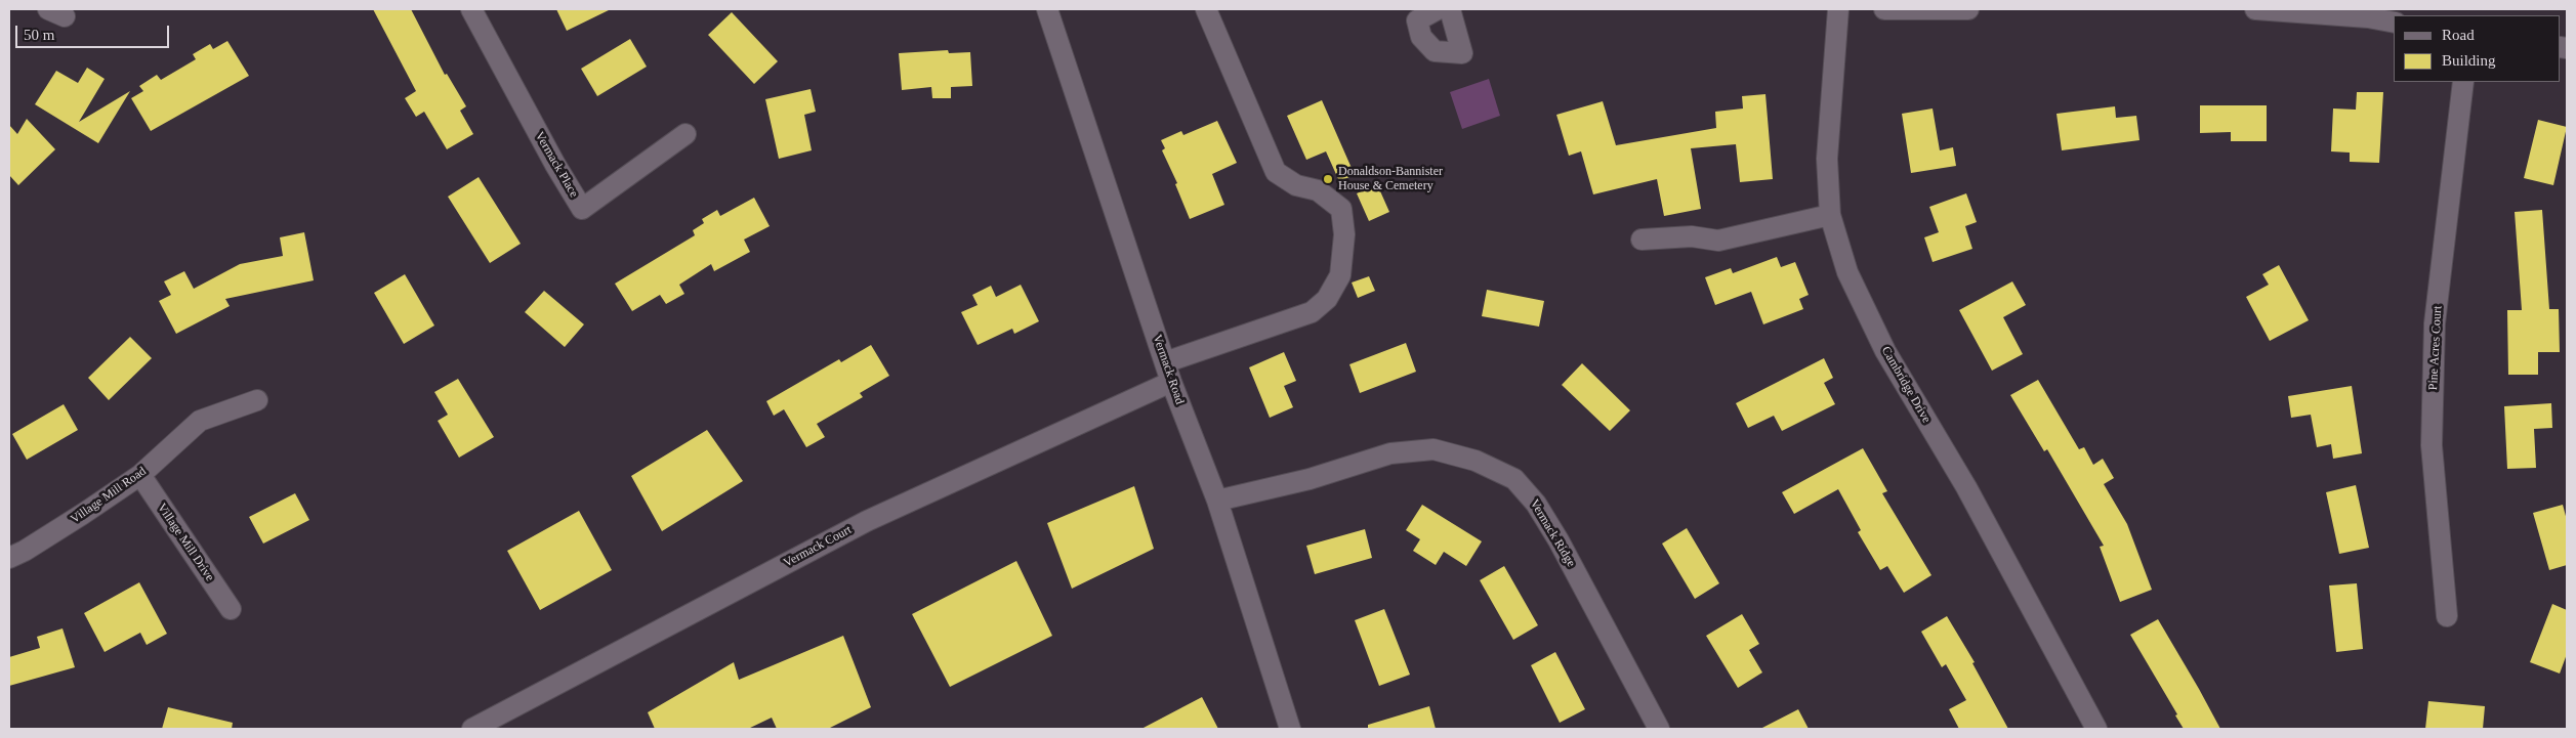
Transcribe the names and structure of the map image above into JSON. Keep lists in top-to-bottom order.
{
  "streets": {
    "street": [
      "Vermack Place",
      "Pine Acres Court",
      "Vermack Road",
      "Cambridge Drive",
      "Village Mill Road",
      "Vermack Ridge",
      "Village Mill Drive",
      "Vermack Court"
    ]
  },
  "crossings": [
    ["Vermack Road", "Vermack Ridge"],
    ["Vermack Road", "Vermack Court"],
    ["Village Mill Road", "Village Mill Drive"]
  ],
  "places": ["Donaldson-Bannister House & Cemetery"],
  "legend": ["Road", "Building"],
  "scale_bar": "50 m"
}
